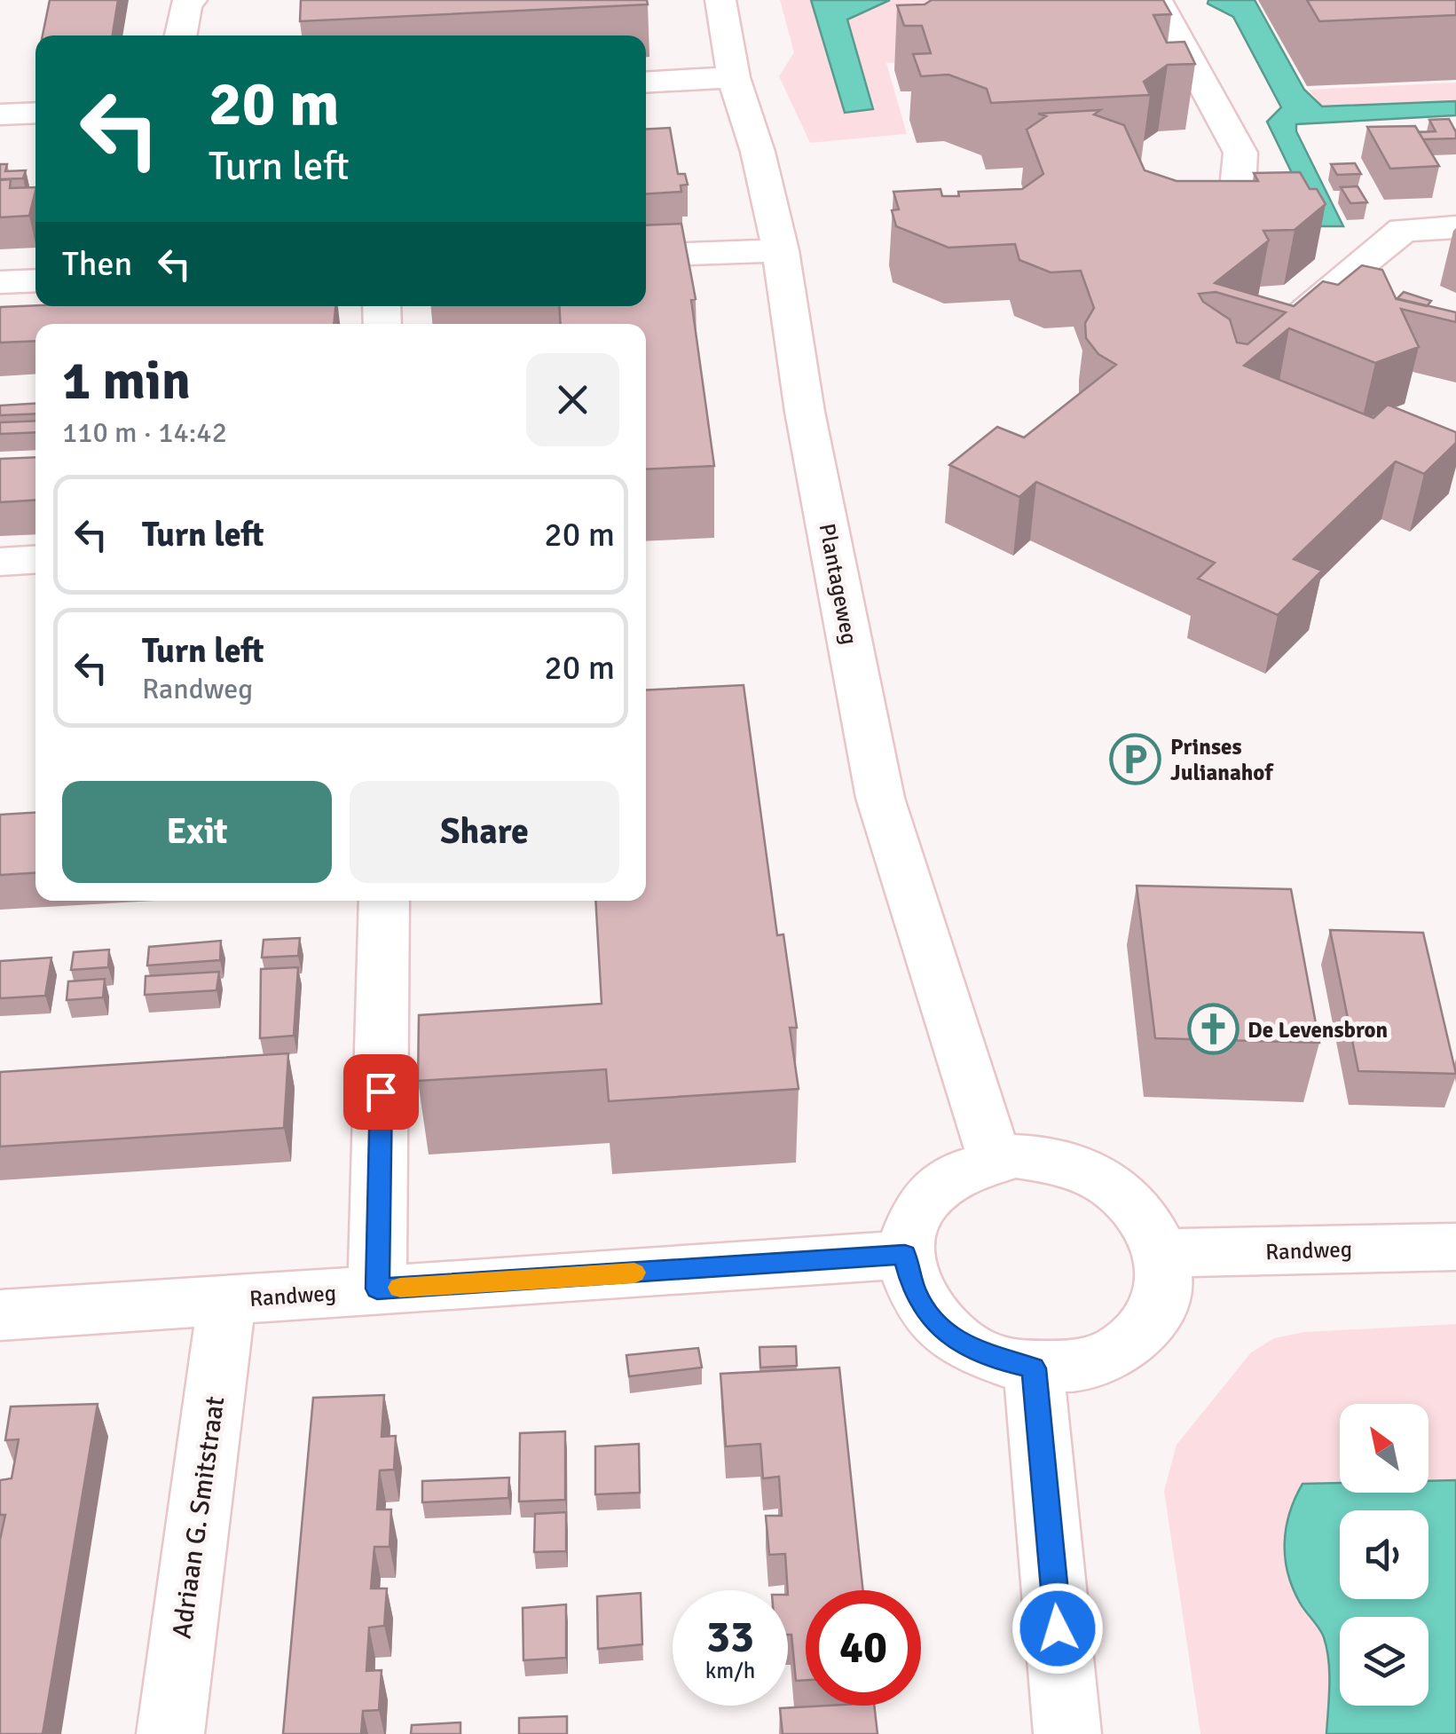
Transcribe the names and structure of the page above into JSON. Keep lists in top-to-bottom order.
{
  "streets": {
    "street": ["Plantageweg", "Randweg", "Adriaan G. Smitstraat"]
  },
  "crossings": [
    ["Plantageweg", "Randweg"],
    ["Randweg", "Adriaan G. Smitstraat"]
  ],
  "places": {
    "parking": ["Prinses Julianahof"],
    "church": ["De Levensbron"]
  },
  "north": "top left",
  "page": {
    "turn": ["20 m", "Turn left"],
    "then": "Then",
    "heading": ["1 min", "110 m · 14:42"],
    "list": [
      {
        "name": "Turn left",
        "value": "20 m"
      },
      {
        "name": "Turn left",
        "note": "Randweg",
        "value": "20 m"
      }
    ],
    "buttons": ["Exit", "Share"],
    "speed": "33 km/h",
    "limit": "40"
  }
}
